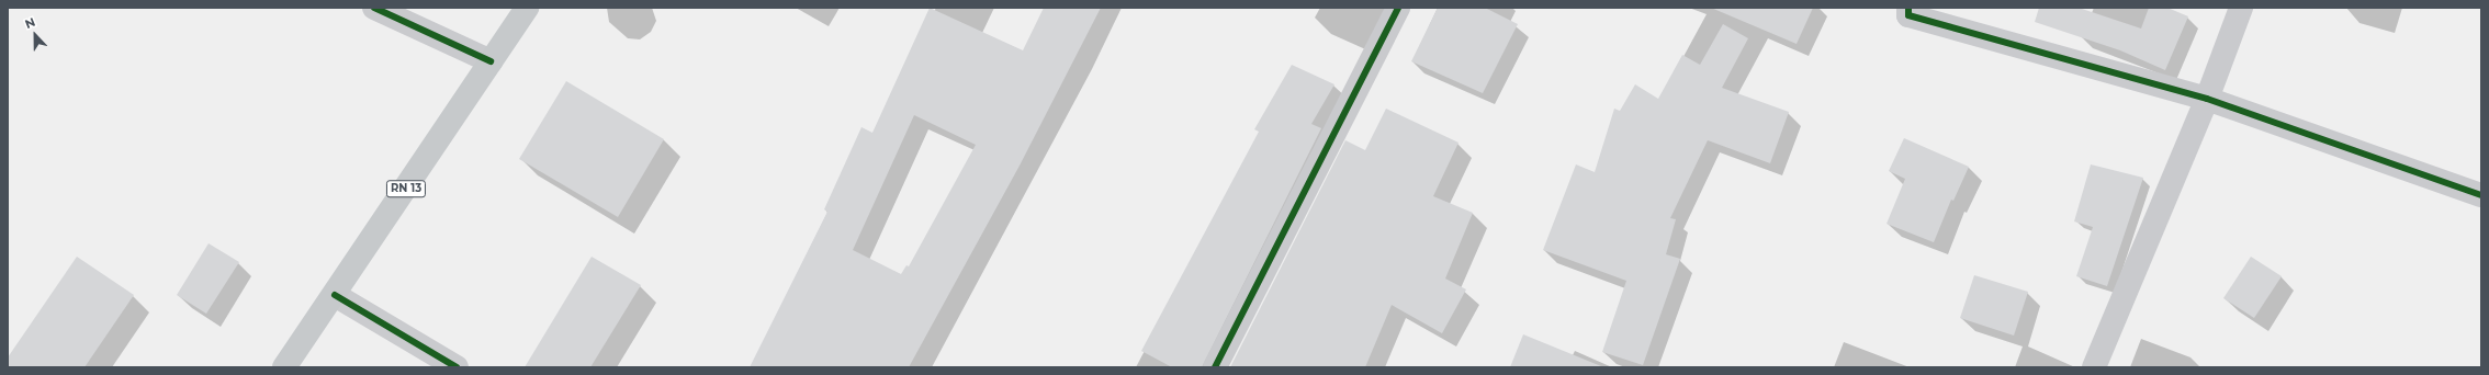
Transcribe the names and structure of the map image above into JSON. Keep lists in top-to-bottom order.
{
  "streets": {
    "main road": ["RN 13"]
  },
  "north": "top"
}
